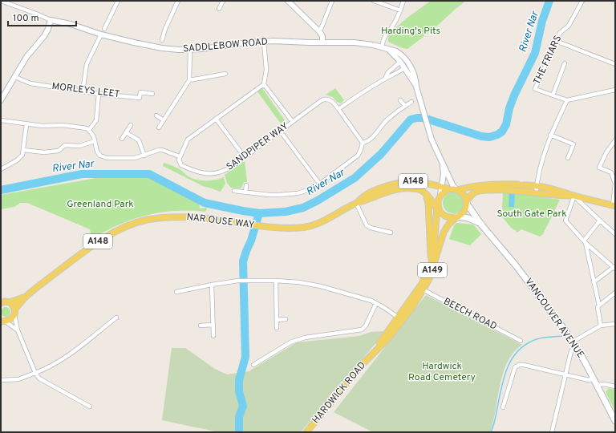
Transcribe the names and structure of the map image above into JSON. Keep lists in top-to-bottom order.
{
  "streets": {
    "main road": [
      "A148",
      "NAR OUSE WAY",
      "A149",
      "VANCOUVER AVENUE",
      "HARDWICK ROAD"
    ],
    "street": [
      "SADDLEBOW ROAD",
      "THE FRIARS",
      "MORLEYS LEET",
      "SANDPIPER WAY",
      "BEECH ROAD"
    ]
  },
  "crossings": [
    ["A148", "NAR OUSE WAY"],
    ["A148", "VANCOUVER AVENUE"],
    ["A148", "HARDWICK ROAD"],
    ["NAR OUSE WAY", "VANCOUVER AVENUE"],
    ["NAR OUSE WAY", "HARDWICK ROAD"],
    ["BEECH ROAD", "HARDWICK ROAD"],
    ["VANCOUVER AVENUE", "HARDWICK ROAD"]
  ],
  "water": ["River Nar"],
  "parks": [
    "Harding's Pits",
    "Greenland Park",
    "South Gate Park",
    "Hardwick Road Cemetery"
  ],
  "scale_bar": "100 m"
}
